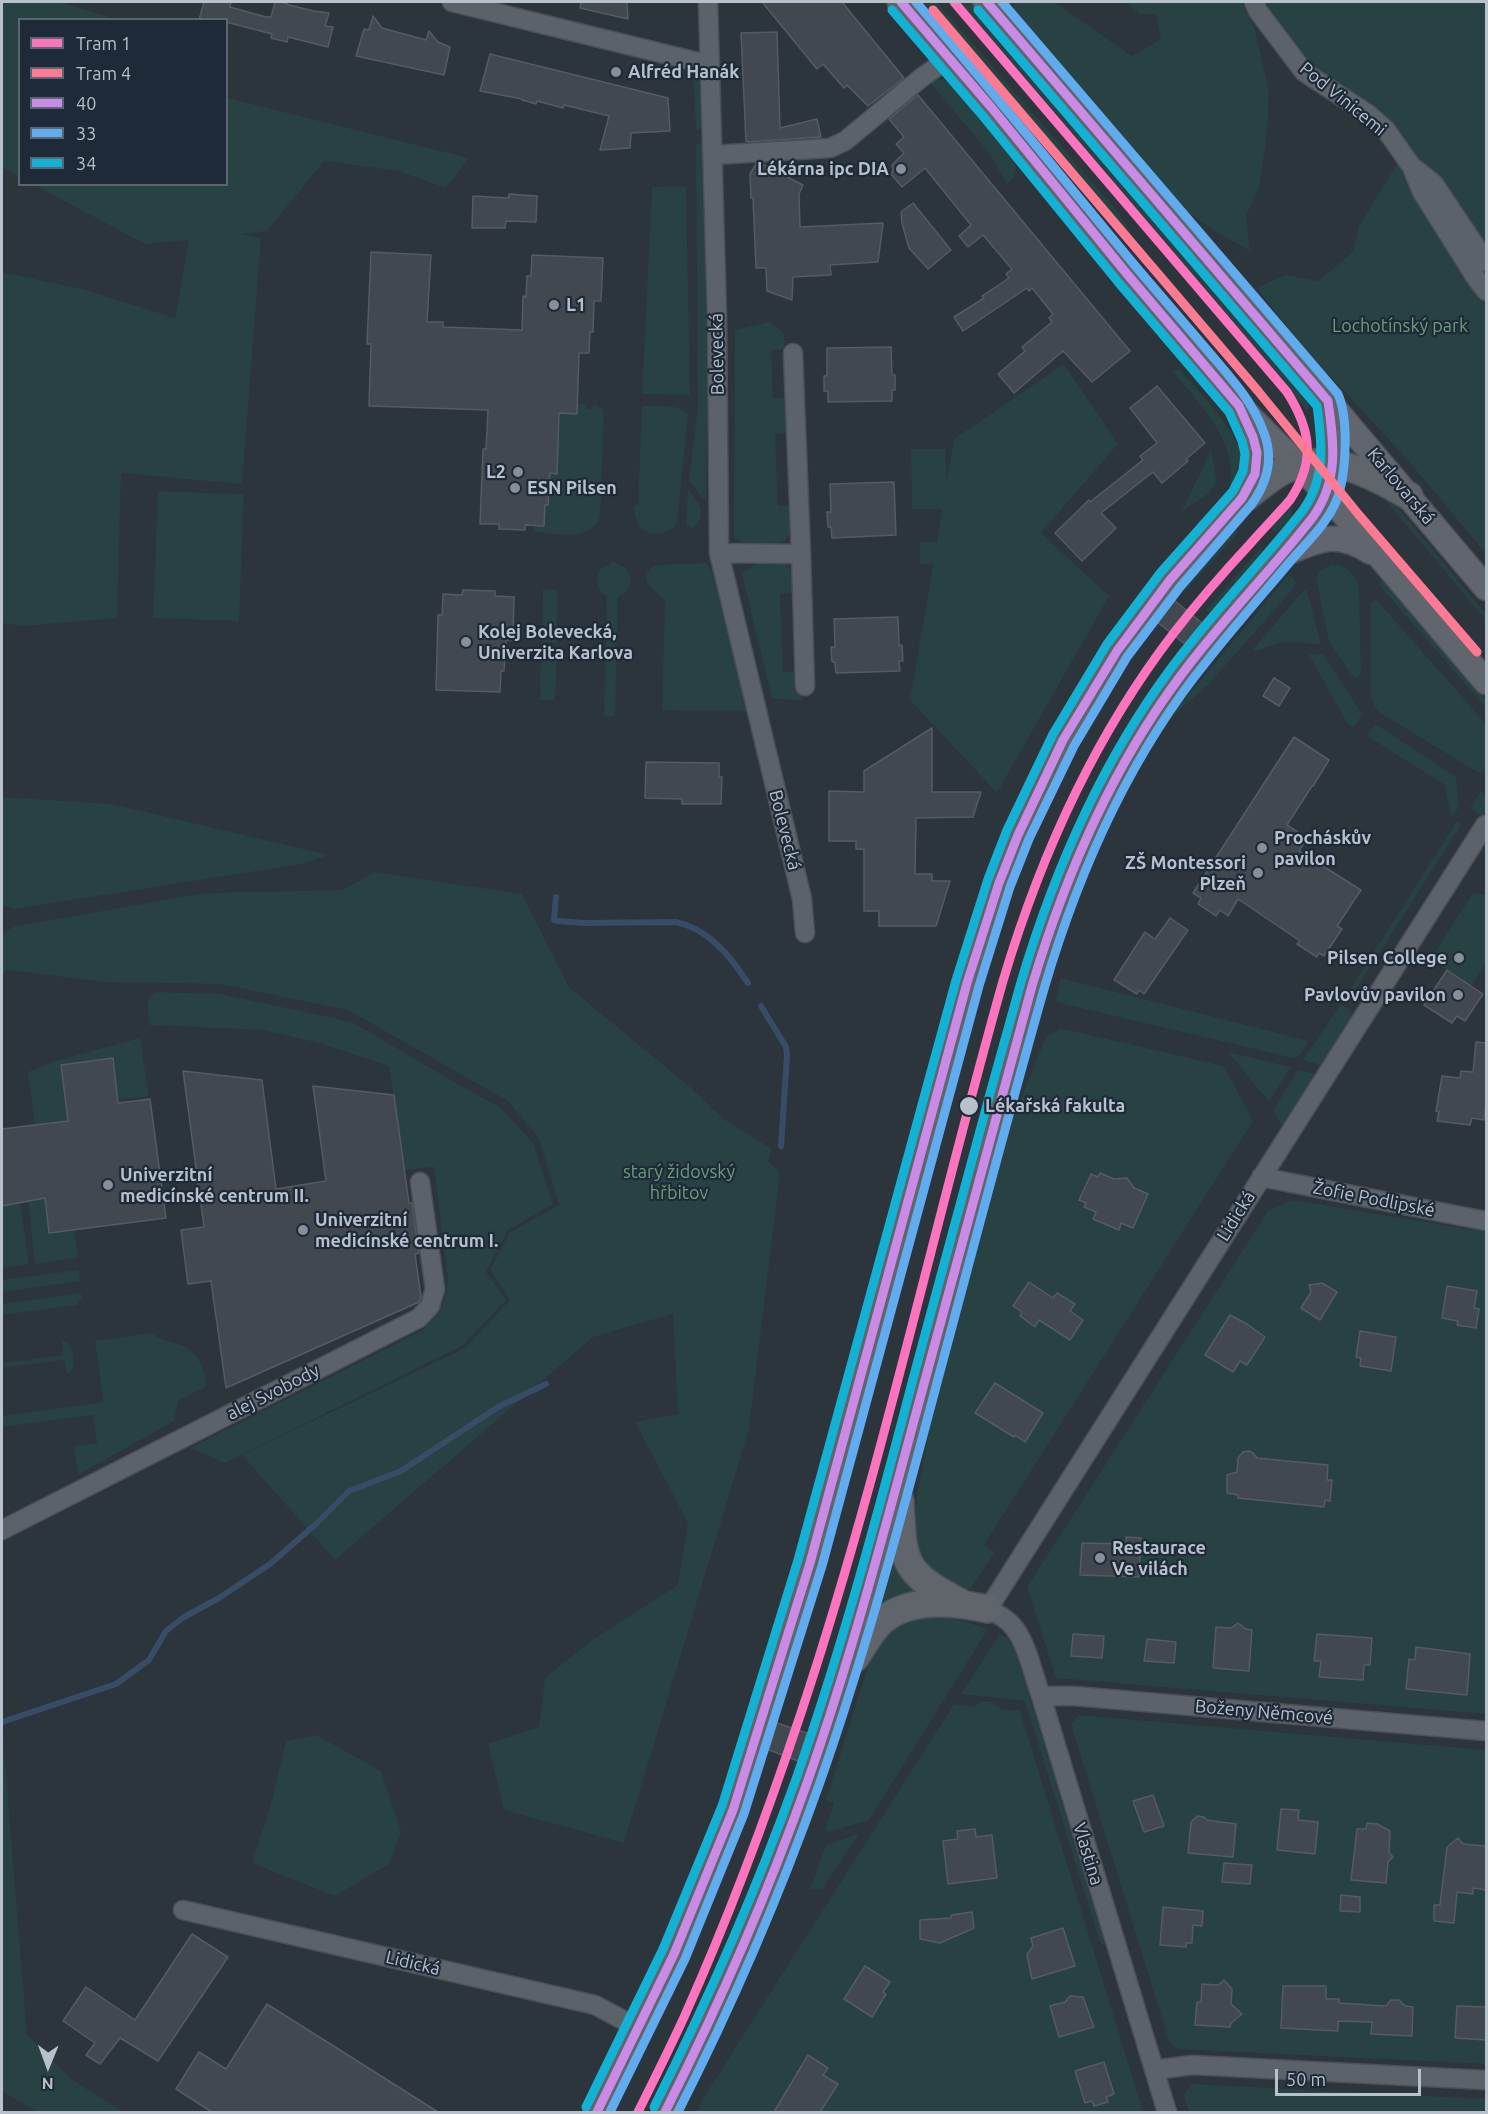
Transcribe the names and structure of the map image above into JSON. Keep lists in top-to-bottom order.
{
  "streets": {
    "main road": ["Karlovarská"],
    "street": [
      "Pod Vinicemi",
      "Bolevecká",
      "Žofie Podlipské",
      "Lidická",
      "alej Svobody",
      "Boženy Němcové",
      "Vlastina"
    ]
  },
  "crossings": [
    ["Žofie Podlipské", "Lidická"],
    ["Lidická", "Vlastina"],
    ["Boženy Němcové", "Vlastina"]
  ],
  "parks": ["Lochotínský park", "starý židovský hřbitov"],
  "places": [
    "Alfréd Hanák",
    "Lékárna ipc DIA",
    "L1",
    "L2",
    "ESN Pilsen",
    "Kolej Bolevecká, Univerzita Karlova",
    "Procháskův pavilon",
    "ZŠ Montessori Plzeň",
    "Pilsen College",
    "Pavlovův pavilon",
    "Lékařská fakulta",
    "Univerzitní medicínské centrum II.",
    "Univerzitní medicínské centrum I.",
    "Restaurace Ve vilách"
  ],
  "lines": [
    "tram line 1",
    "transit line 40",
    "transit line 33",
    "tram line 4",
    "transit line 34"
  ],
  "legend": [
    "Tram 1",
    "Tram 4",
    "40",
    "33",
    "34"
  ],
  "scale_bar": "50 m",
  "north": "bottom"
}
